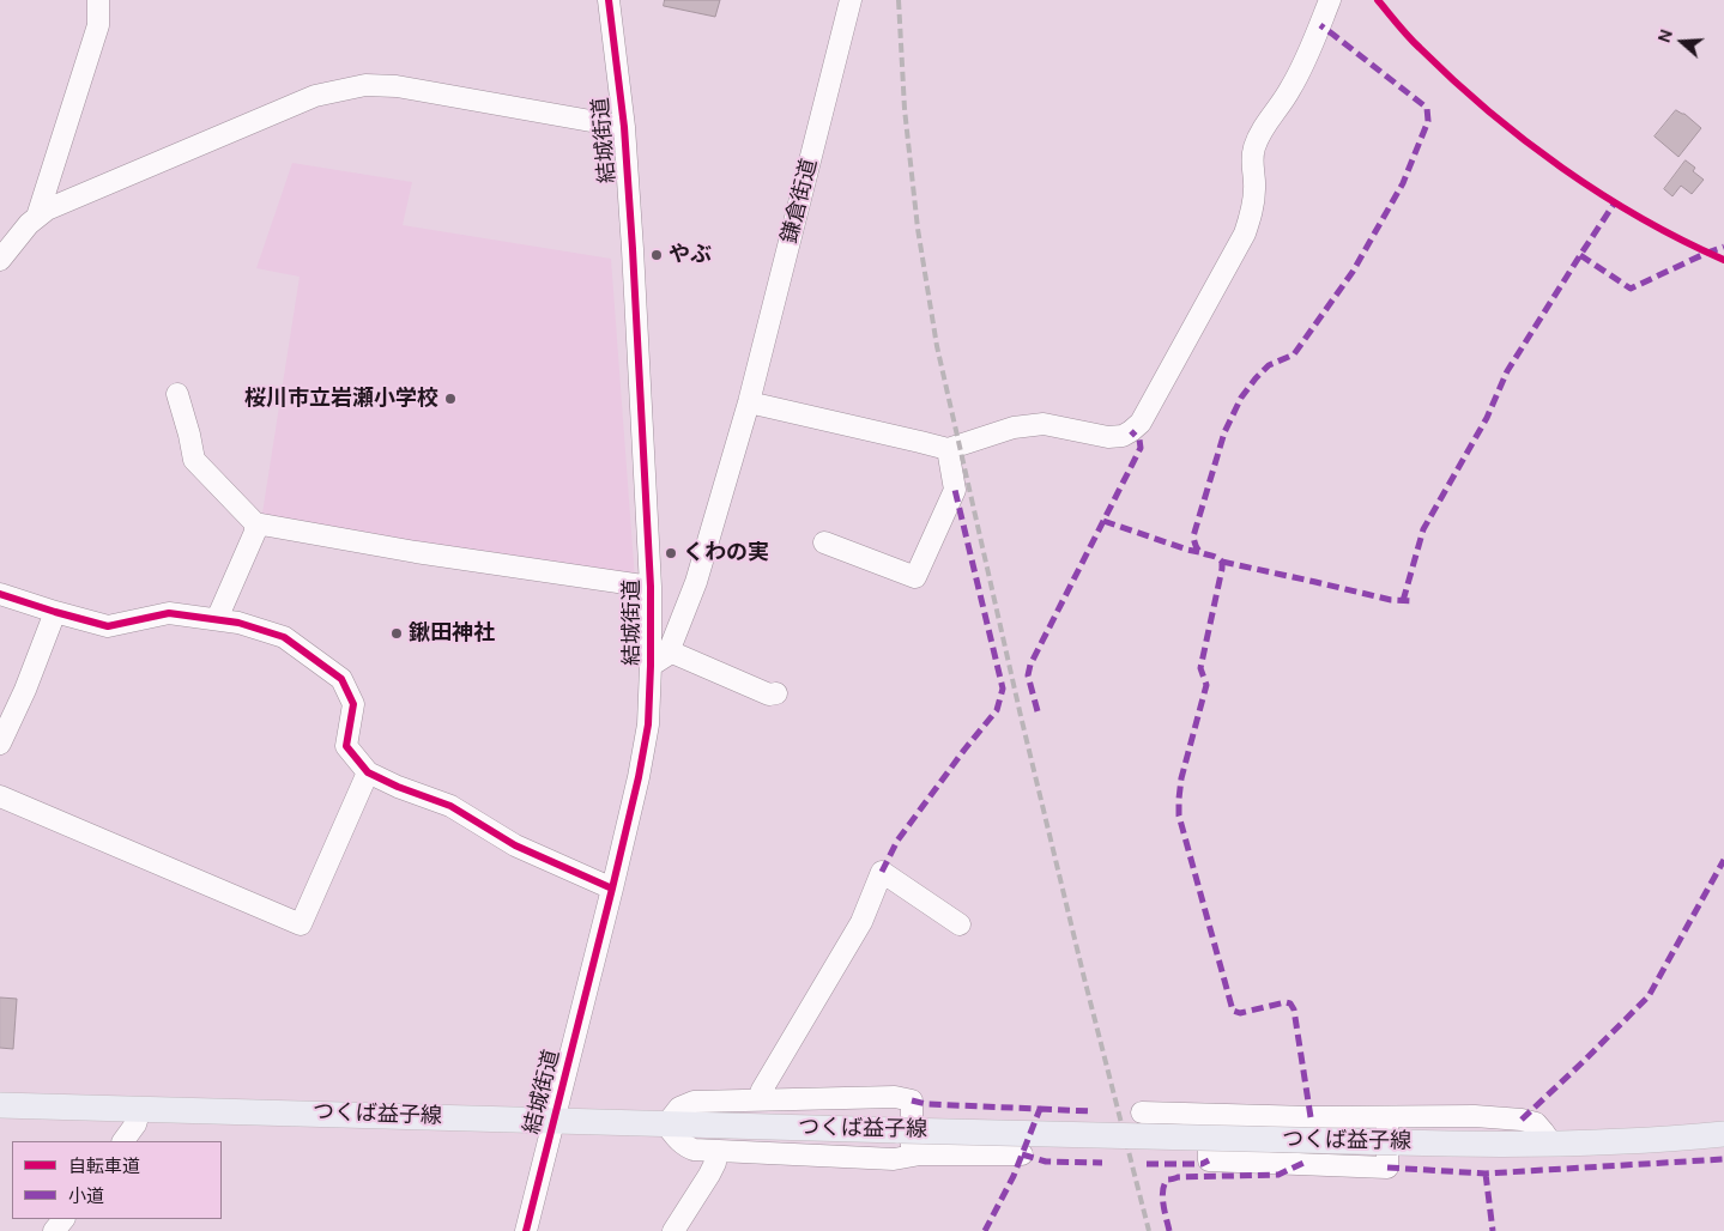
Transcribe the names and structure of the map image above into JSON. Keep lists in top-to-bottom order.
{
  "streets": {
    "main road": ["つくば益子線"],
    "street": ["結城街道", "鎌倉街道"]
  },
  "crossings": [
    ["結城街道", "つくば益子線"]
  ],
  "places": [
    "やぶ",
    "桜川市立岩瀬小学校",
    "くわの実",
    "鍬田神社"
  ],
  "legend": ["自転車道", "小道"],
  "north": "left"
}
